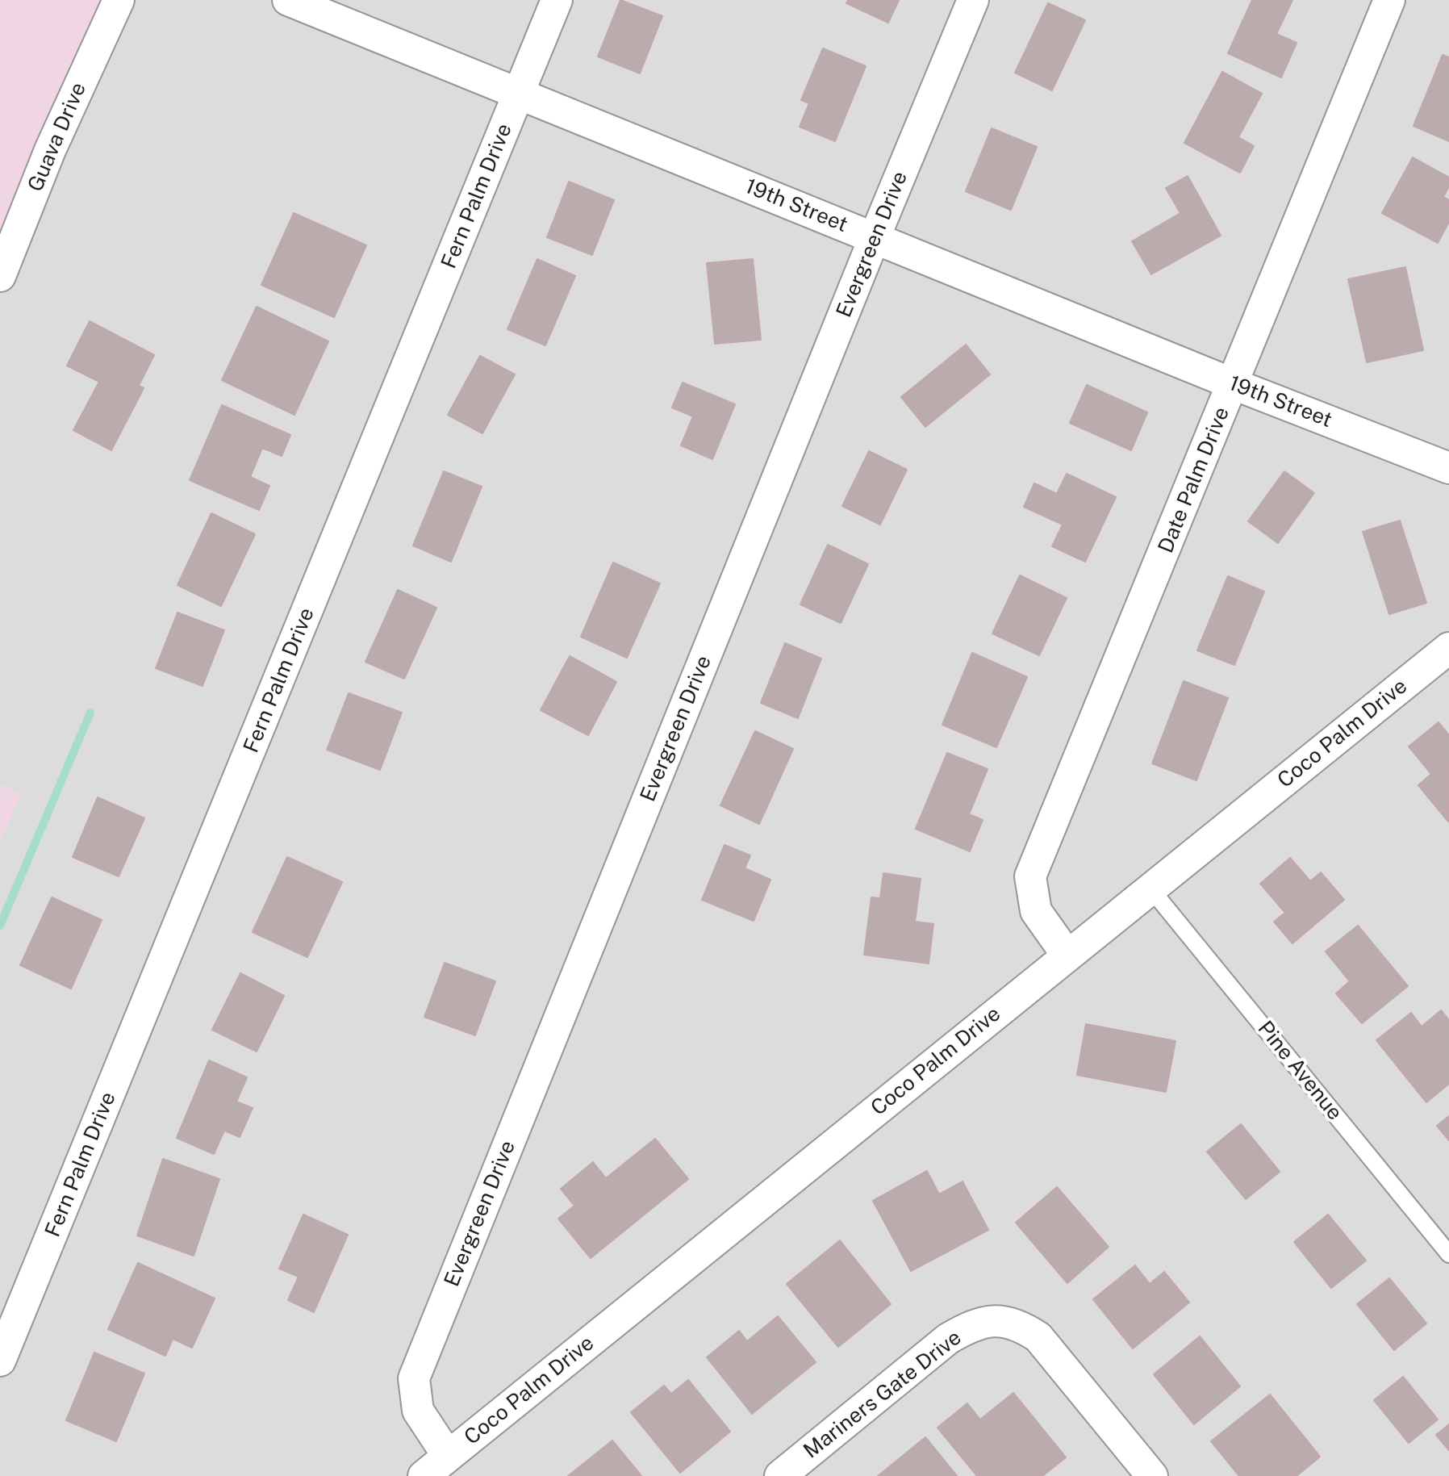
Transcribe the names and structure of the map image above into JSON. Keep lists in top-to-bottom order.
{
  "streets": {
    "street": [
      "Guava Drive",
      "Fern Palm Drive",
      "19th Street",
      "Evergreen Drive",
      "Date Palm Drive",
      "Coco Palm Drive",
      "Mariners Gate Drive"
    ],
    "lane": ["Pine Avenue"]
  },
  "crossings": [
    ["Fern Palm Drive", "19th Street"],
    ["19th Street", "Evergreen Drive"],
    ["19th Street", "Date Palm Drive"],
    ["Evergreen Drive", "Coco Palm Drive"],
    ["Date Palm Drive", "Coco Palm Drive"],
    ["Coco Palm Drive", "Pine Avenue"]
  ]
}
